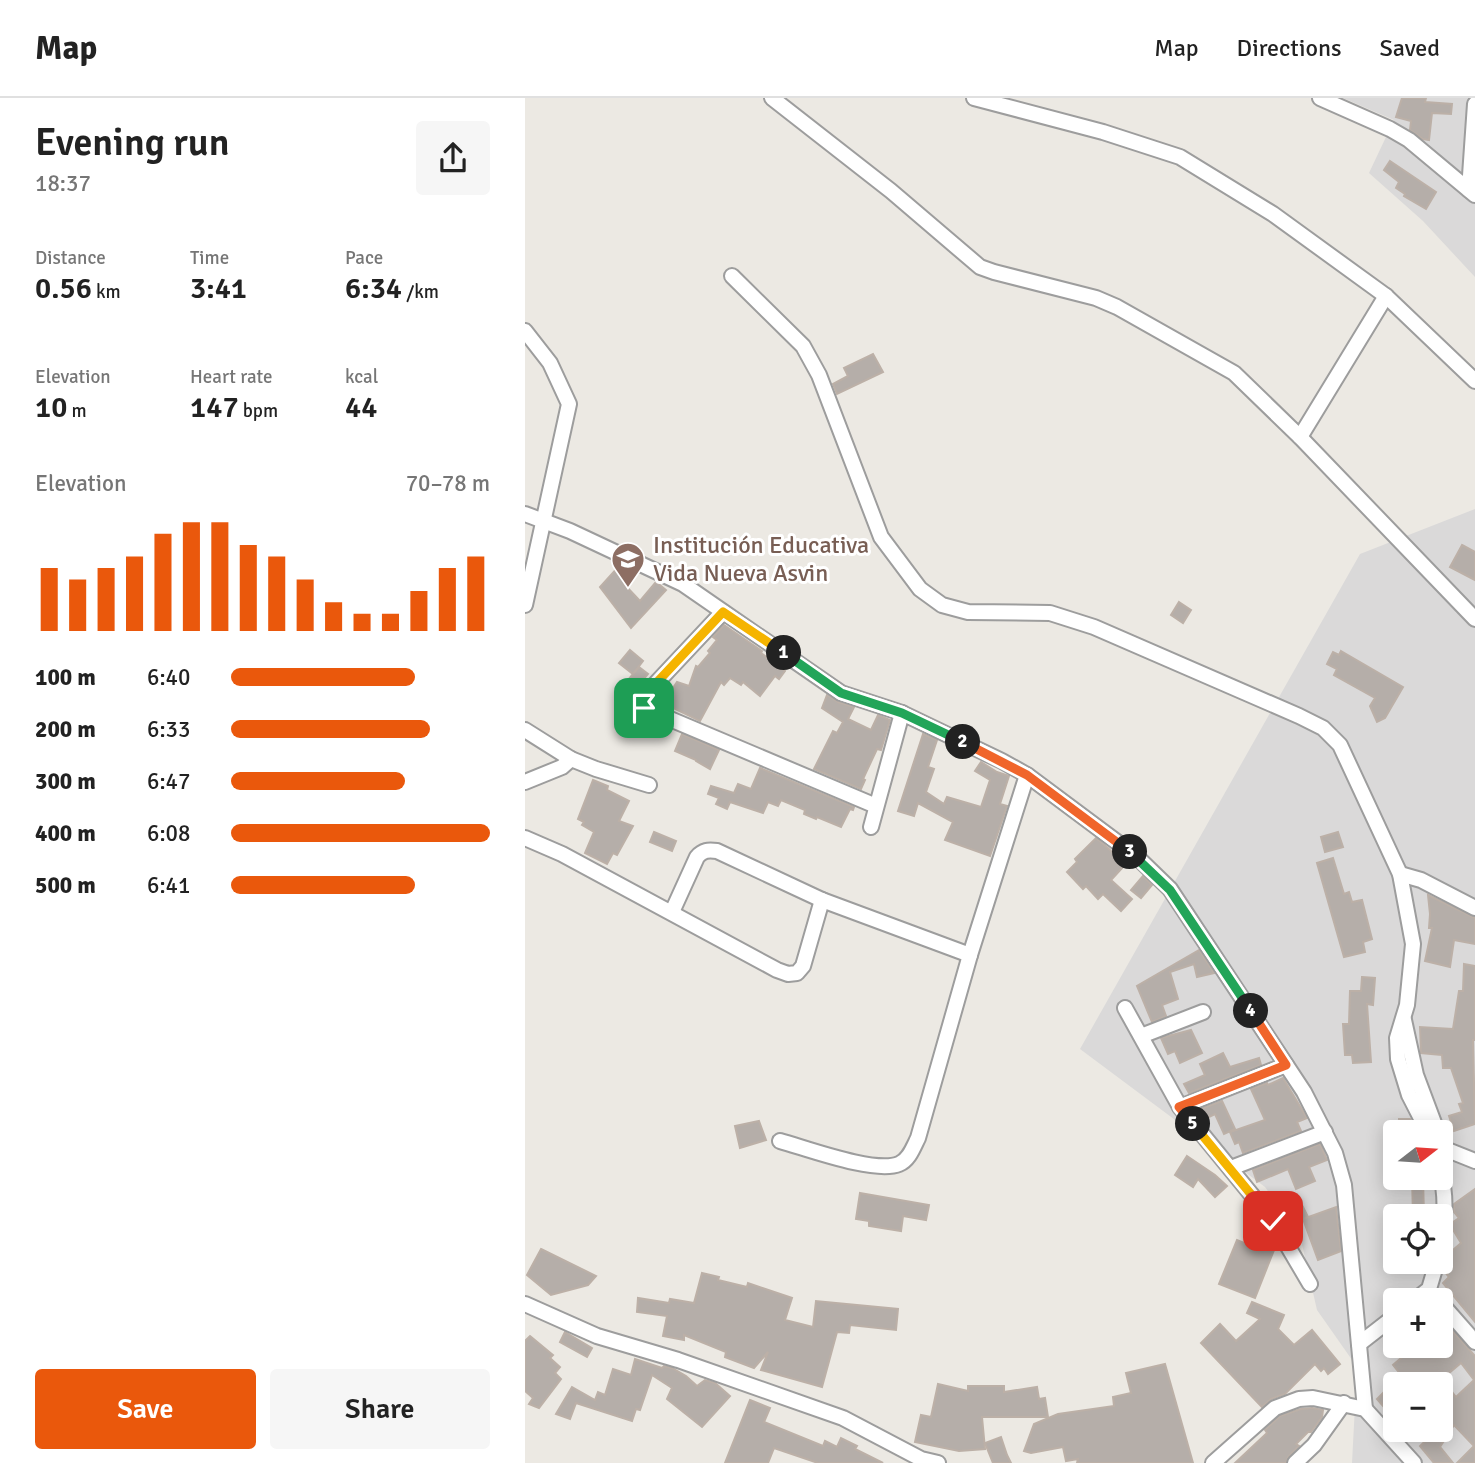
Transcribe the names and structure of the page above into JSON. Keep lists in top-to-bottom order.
{
  "places": {
    "school or university": ["Institución Educativa Vida Nueva Asvin"]
  },
  "north": "right",
  "page": {
    "header": "Map",
    "nav": ["Map", "Directions", "Saved"],
    "heading": ["Evening run", "18:37"],
    "stats": [
      ["Distance", "0.56 km"],
      ["Time", "3:41"],
      ["Pace", "6:34 /km"],
      ["Elevation", "10 m"],
      ["Heart rate", "147 bpm"],
      ["kcal", "44"]
    ],
    "chart": ["Elevation", "70–78 m"],
    "pins": [
      "1",
      "2",
      "3",
      "4",
      "5"
    ],
    "list": [
      {
        "name": "100 m",
        "note": "6:40"
      },
      {
        "name": "200 m",
        "note": "6:33"
      },
      {
        "name": "300 m",
        "note": "6:47"
      },
      {
        "name": "400 m",
        "note": "6:08"
      },
      {
        "name": "500 m",
        "note": "6:41"
      }
    ],
    "map_buttons": ["+", "−"],
    "buttons": ["Save", "Share"]
  }
}
